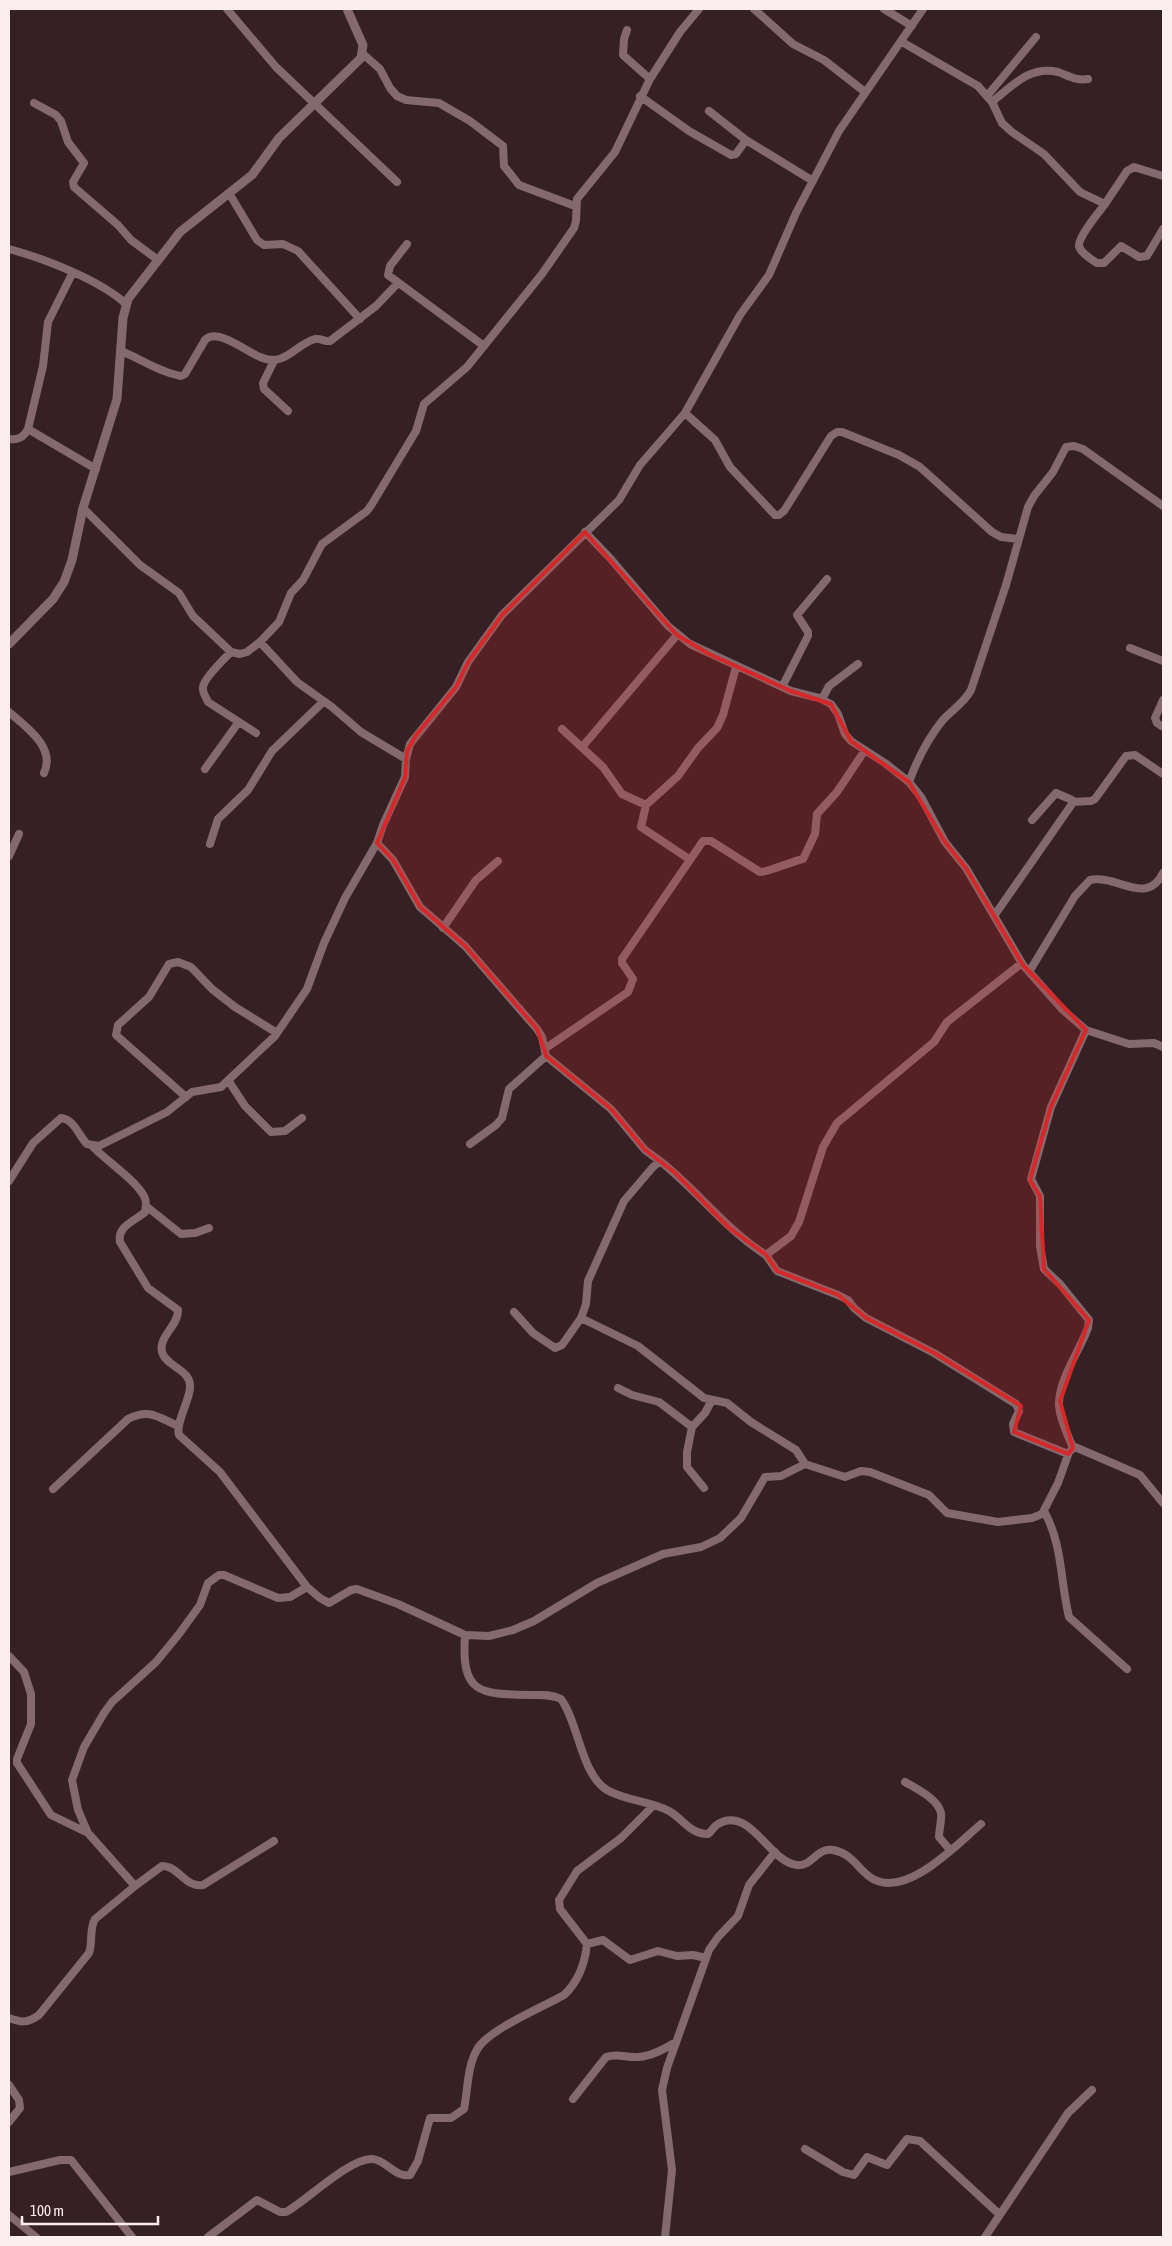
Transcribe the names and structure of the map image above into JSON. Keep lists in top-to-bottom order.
{
  "scale_bar": "100 m"
}
